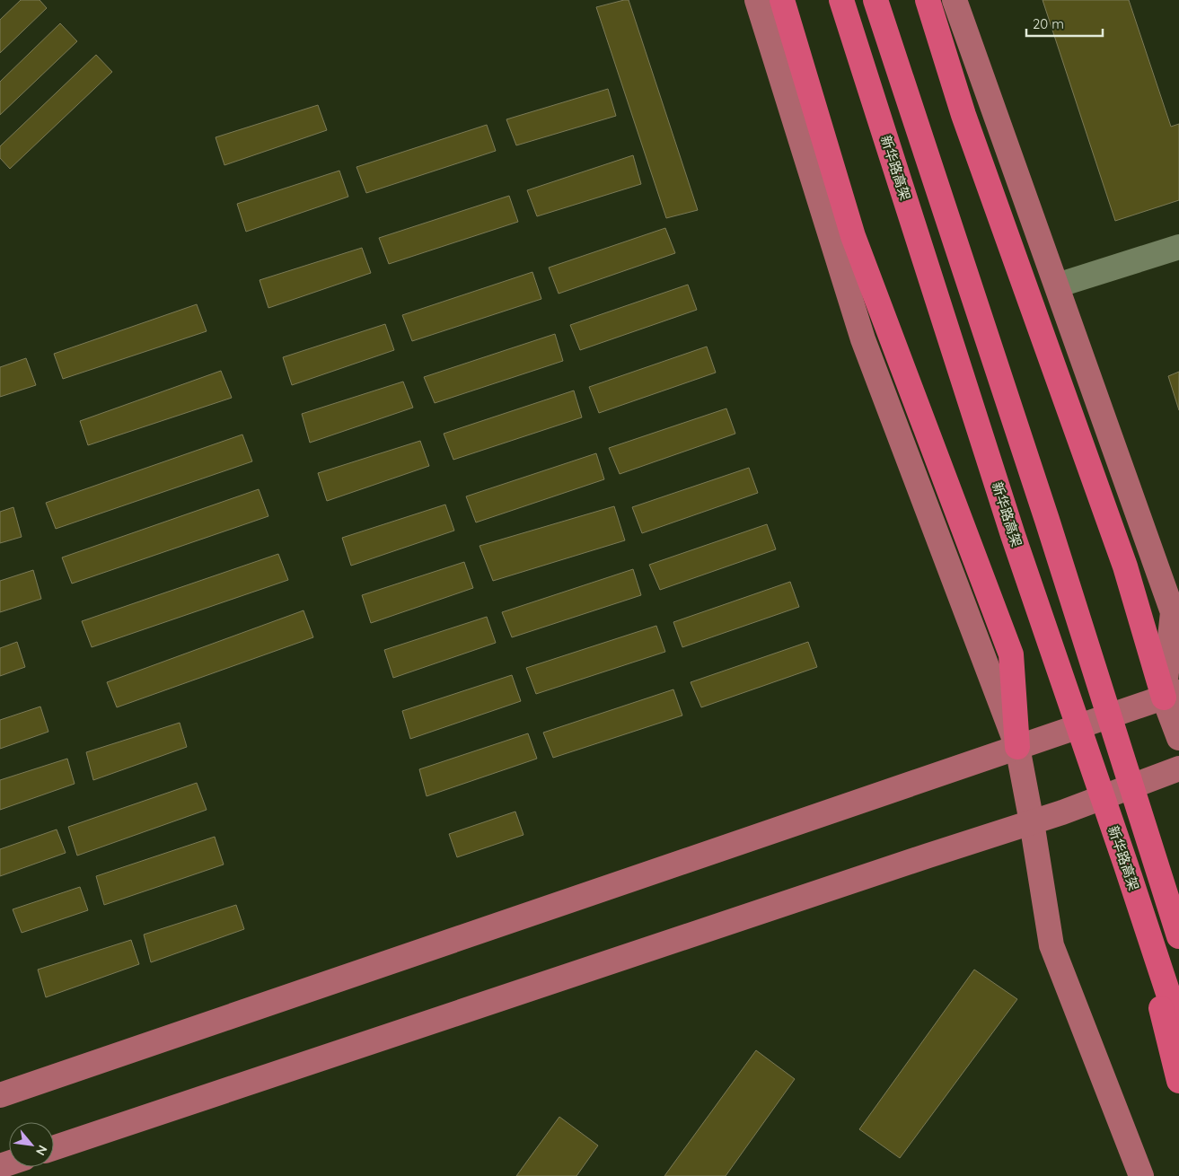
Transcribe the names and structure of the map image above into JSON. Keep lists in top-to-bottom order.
{
  "streets": {
    "highway": ["新华路高架"]
  },
  "scale_bar": "20 m",
  "north": "bottom right"
}
